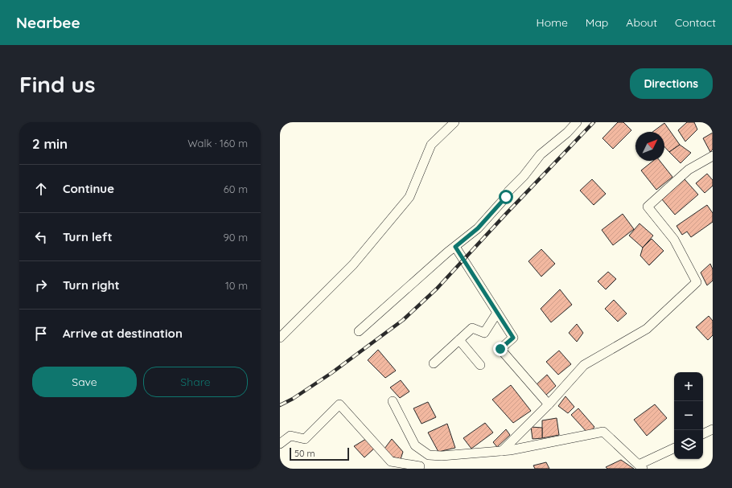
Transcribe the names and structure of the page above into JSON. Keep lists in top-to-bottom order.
{
  "scale_bar": "50 m",
  "north": "top right",
  "page": {
    "header": "Nearbee",
    "nav": [
      "Home",
      "Map",
      "About",
      "Contact"
    ],
    "buttons": [
      "Directions",
      ["Save", "Share"]
    ],
    "title": "Find us",
    "heading": ["2 min", "Walk · 160 m"],
    "list": [
      ["Continue", "60 m"],
      ["Turn left", "90 m"],
      ["Turn right", "10 m"],
      "Arrive at destination"
    ],
    "map_buttons": ["+", "−"],
    "scale": "50 m"
  }
}
